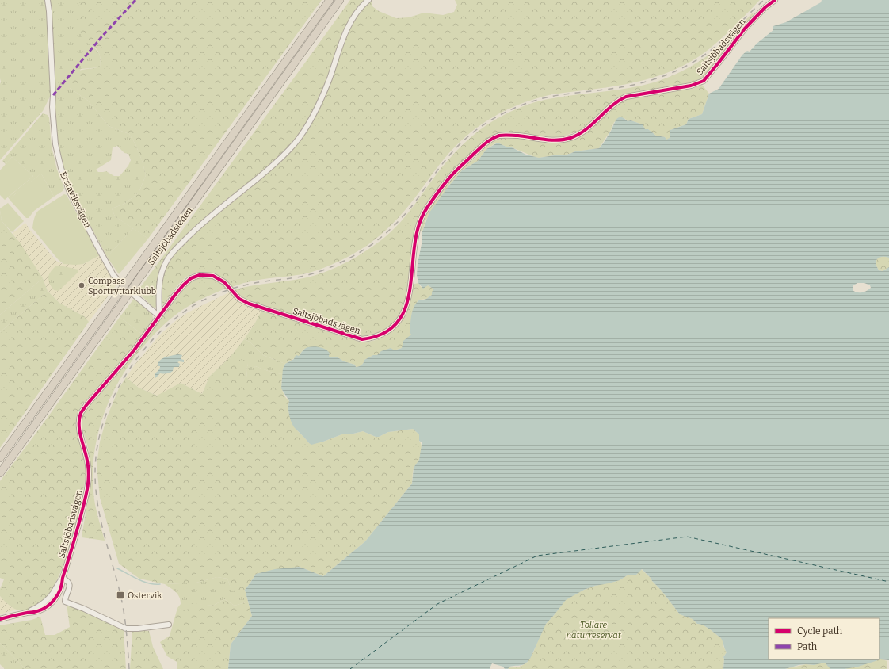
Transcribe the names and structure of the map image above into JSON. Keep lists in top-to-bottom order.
{
  "streets": {
    "highway": ["Saltsjöbadsleden"],
    "street": ["Saltsjöbadsvägen", "Erstaviksvägen"]
  },
  "crossings": [
    ["Saltsjöbadsvägen", "Erstaviksvägen"]
  ],
  "parks": ["Tollare naturreservat"],
  "places": {
    "other": ["Compass Sportryttarklubb"],
    "transit": ["Östervik"]
  },
  "legend": ["Cycle path", "Path"]
}
